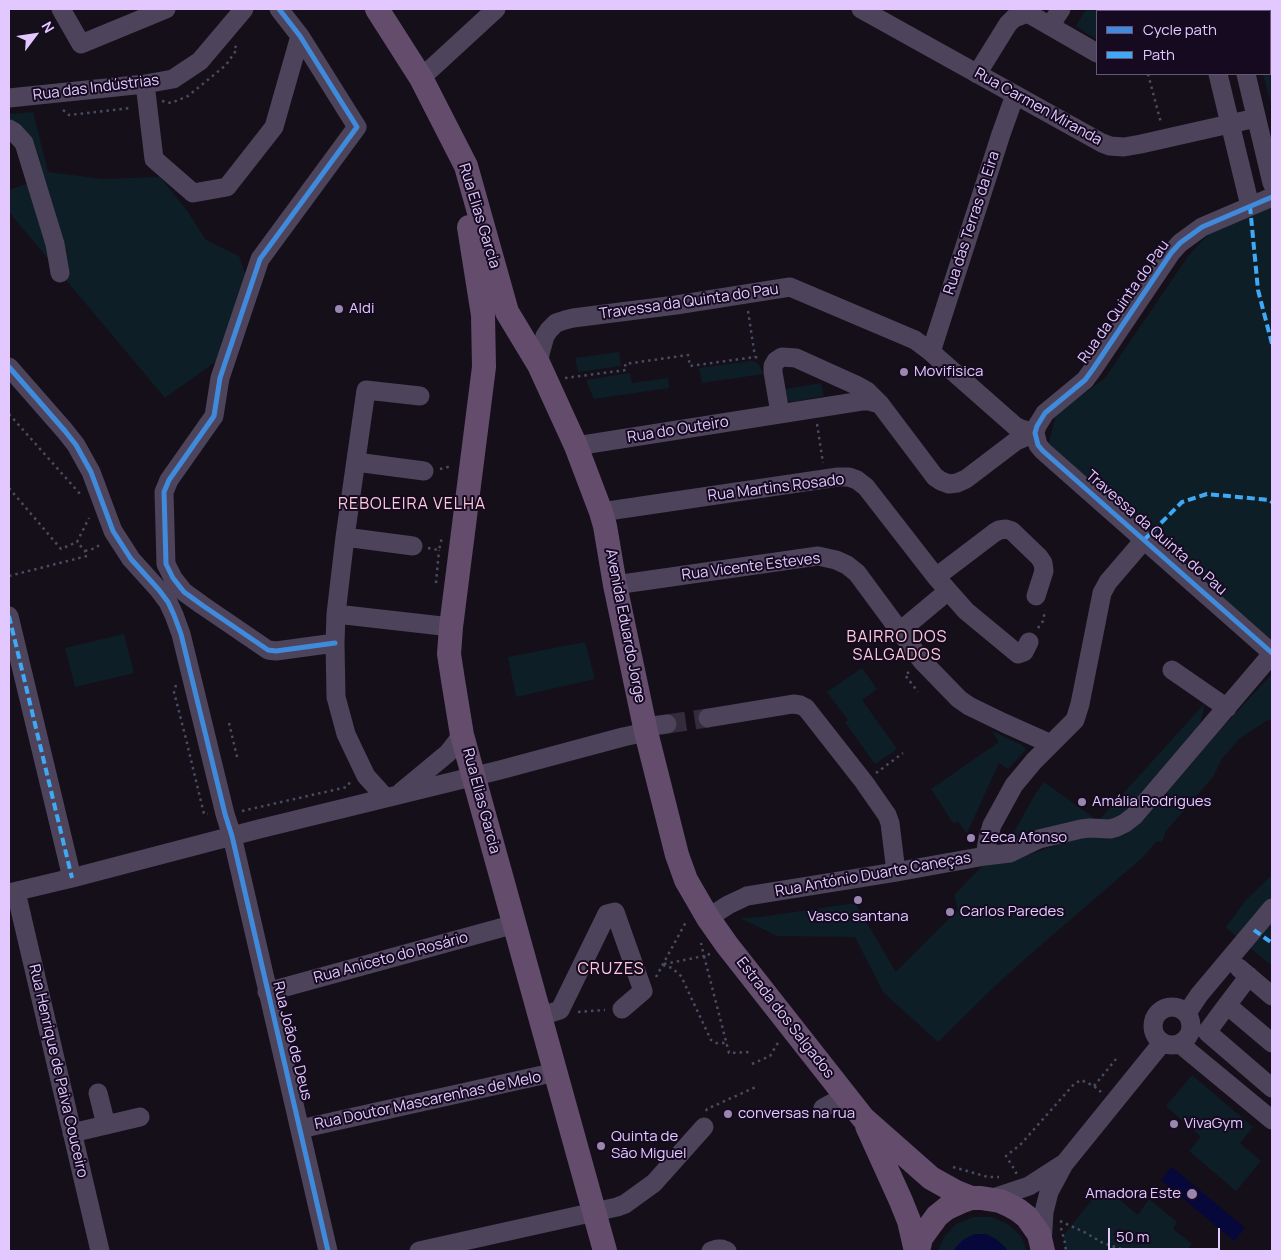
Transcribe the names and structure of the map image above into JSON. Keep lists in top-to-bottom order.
{
  "streets": {
    "main road": ["Rua Elias Garcia", "Avenida Eduardo Jorge", "Estrada dos Salgados"],
    "street": [
      "Rua das Indústrias",
      "Rua Carmen Miranda",
      "Rua das Terras da Eira",
      "Travessa da Quinta do Pau",
      "Rua da Quinta do Pau",
      "Rua do Outeiro",
      "Rua Martins Rosado",
      "Rua Vicente Esteves",
      "Rua António Duarte Caneças",
      "Rua Aniceto do Rosário",
      "Rua João de Deus",
      "Rua Henrique de Paiva Couceiro",
      "Rua Doutor Mascarenhas de Melo"
    ]
  },
  "crossings": [
    ["Rua Carmen Miranda", "Rua das Terras da Eira"],
    ["Rua Elias Garcia", "Avenida Eduardo Jorge"],
    ["Rua Elias Garcia", "Rua Aniceto do Rosário"],
    ["Rua Elias Garcia", "Rua Doutor Mascarenhas de Melo"],
    ["Rua das Terras da Eira", "Travessa da Quinta do Pau"],
    ["Travessa da Quinta do Pau", "Rua da Quinta do Pau"],
    ["Travessa da Quinta do Pau", "Avenida Eduardo Jorge"],
    ["Travessa da Quinta do Pau", "Rua António Duarte Caneças"],
    ["Rua do Outeiro", "Avenida Eduardo Jorge"],
    ["Rua Martins Rosado", "Avenida Eduardo Jorge"],
    ["Rua Vicente Esteves", "Avenida Eduardo Jorge"],
    ["Rua Vicente Esteves", "Rua António Duarte Caneças"],
    ["Avenida Eduardo Jorge", "Rua António Duarte Caneças"],
    ["Avenida Eduardo Jorge", "Estrada dos Salgados"],
    ["Rua António Duarte Caneças", "Estrada dos Salgados"],
    ["Rua Aniceto do Rosário", "Rua João de Deus"],
    ["Rua João de Deus", "Rua Doutor Mascarenhas de Melo"]
  ],
  "districts": ["REBOLEIRA VELHA", "BAIRRO DOS SALGADOS", "CRUZES"],
  "places": [
    "Aldi",
    "Movifisica",
    "Amália Rodrigues",
    "Zeca Afonso",
    "Vasco santana",
    "Carlos Paredes",
    "conversas na rua",
    "VivaGym",
    "Quinta de São Miguel",
    "Amadora Este"
  ],
  "legend": ["Cycle path", "Path"],
  "scale_bar": "50 m",
  "north": "top right"
}
